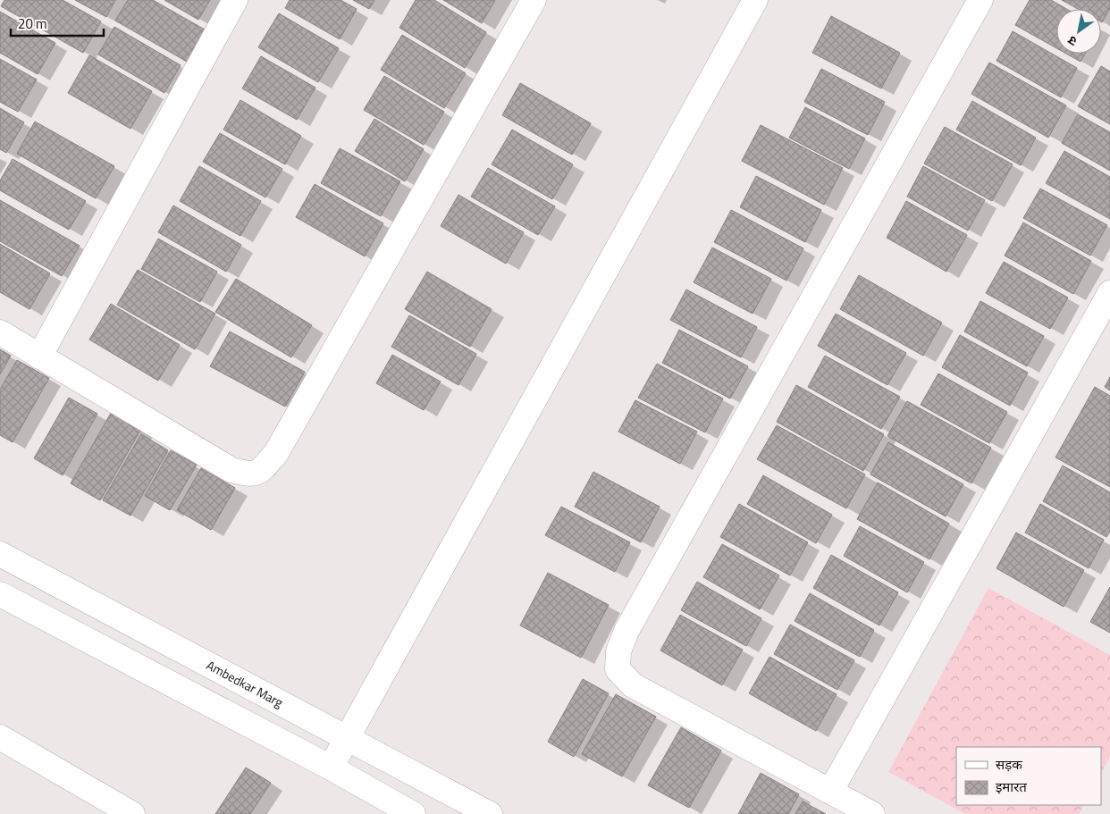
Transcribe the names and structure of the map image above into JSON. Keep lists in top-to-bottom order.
{
  "streets": {
    "street": ["Ambedkar Marg"]
  },
  "legend": ["सड़क", "इमारत"],
  "scale_bar": "20 m",
  "north": "bottom left"
}
